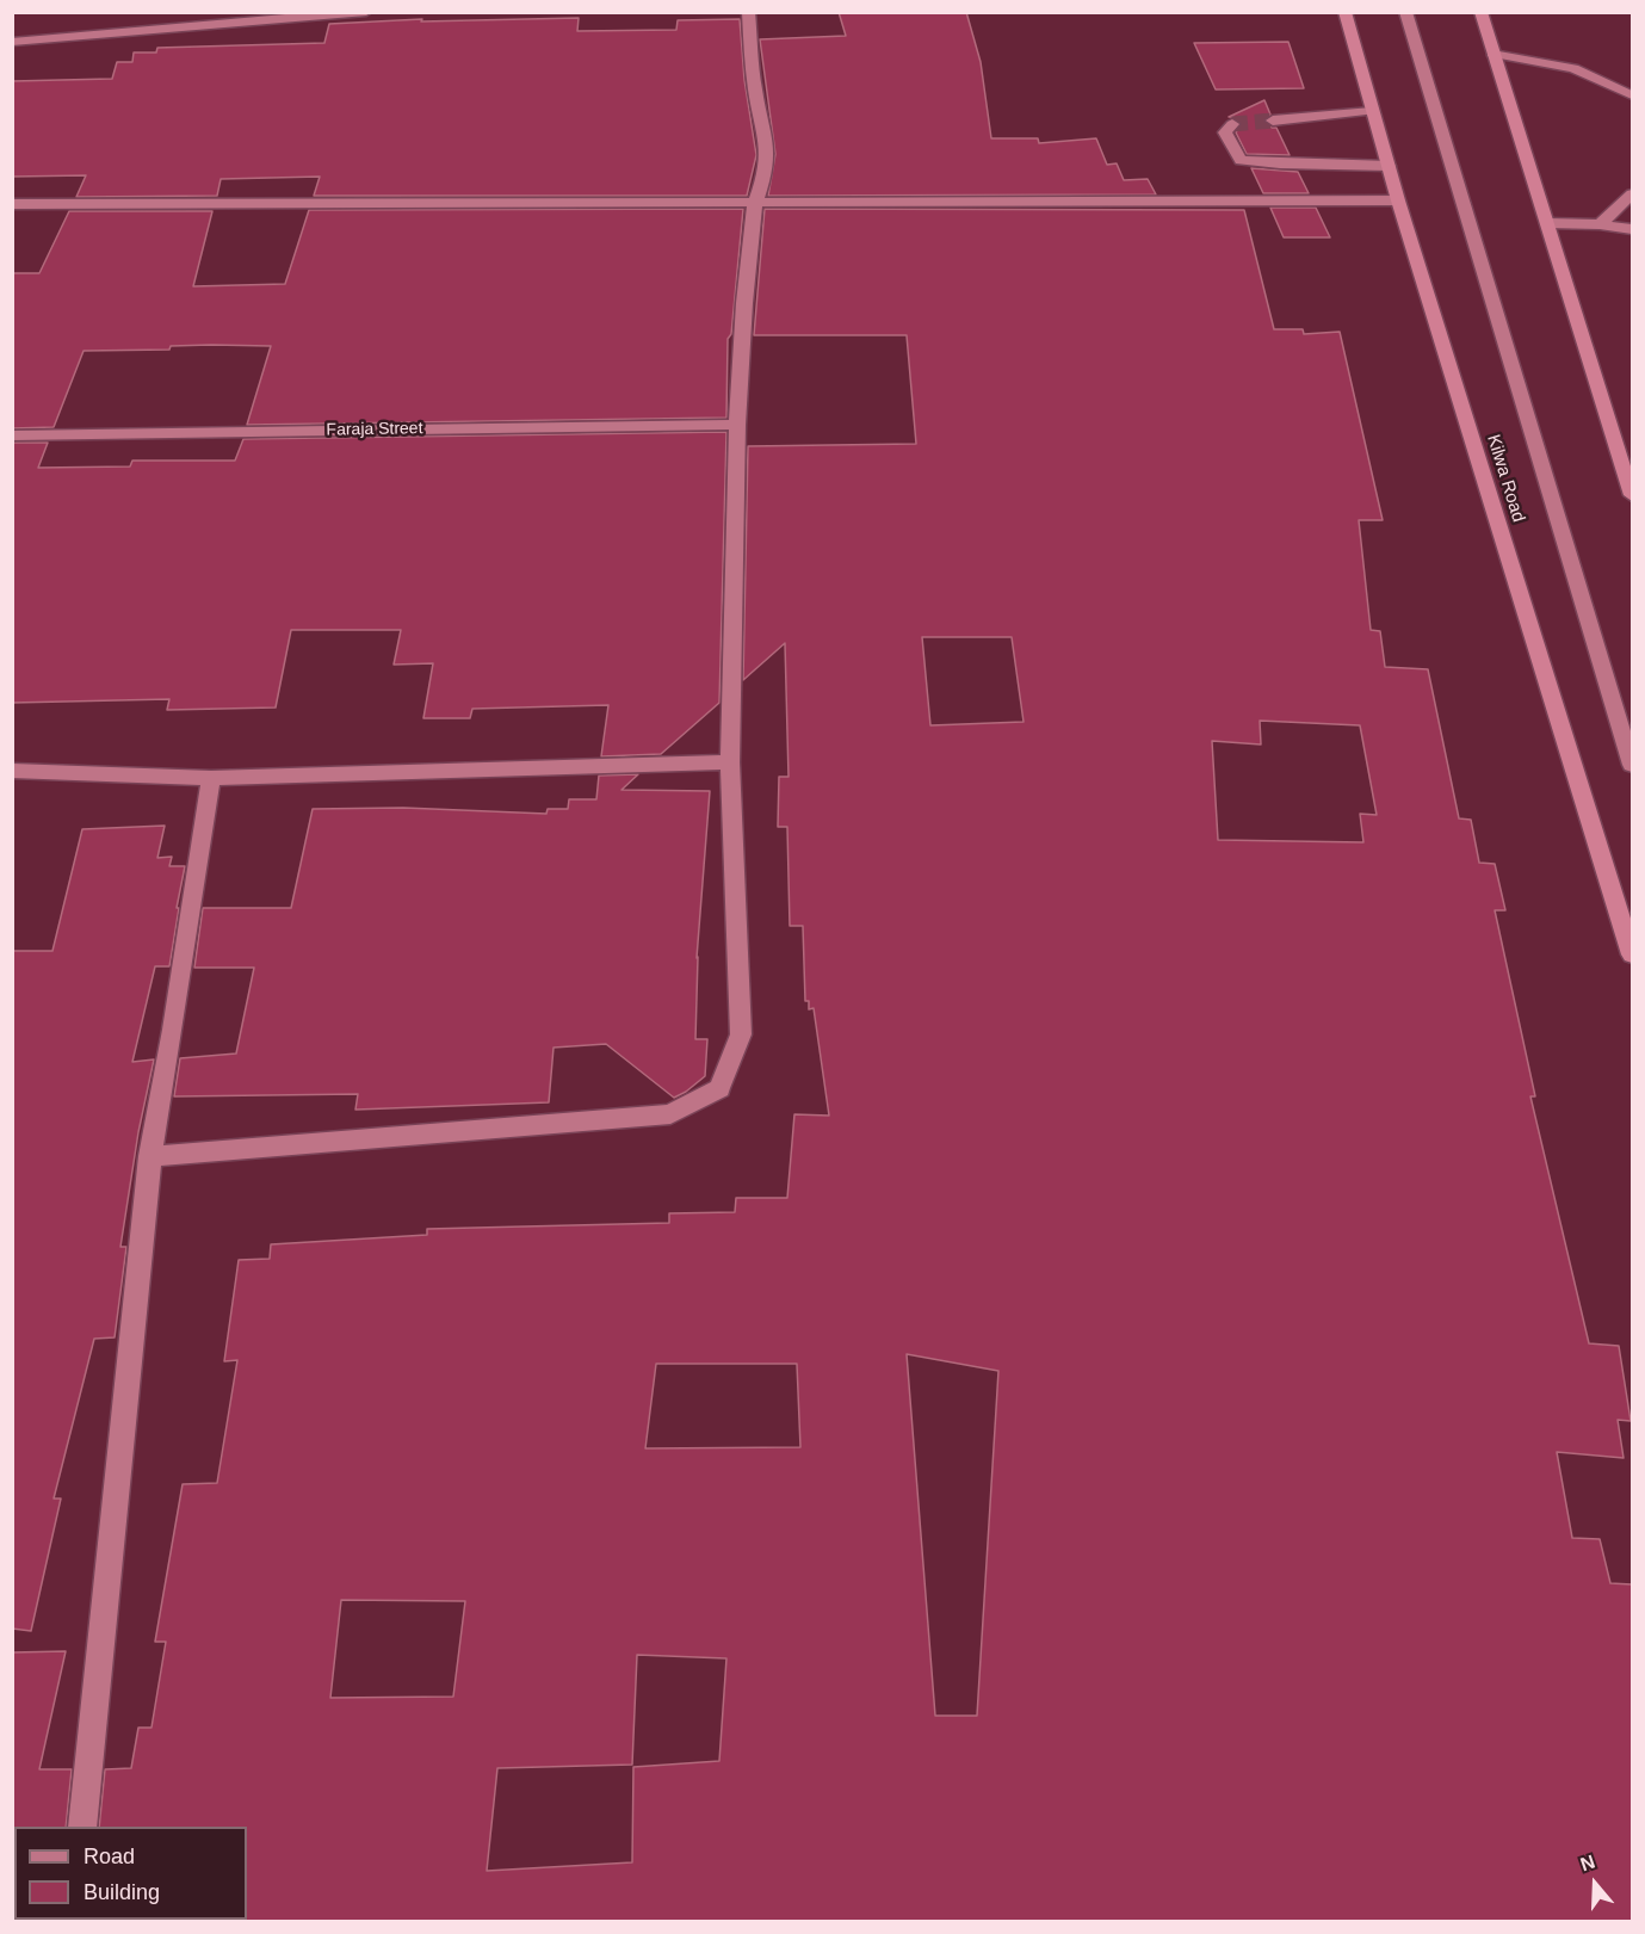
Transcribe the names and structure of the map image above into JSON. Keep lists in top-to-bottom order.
{
  "streets": {
    "highway": ["Kilwa Road"],
    "street": ["Faraja Street"]
  },
  "legend": ["Road", "Building"],
  "north": "top"
}
